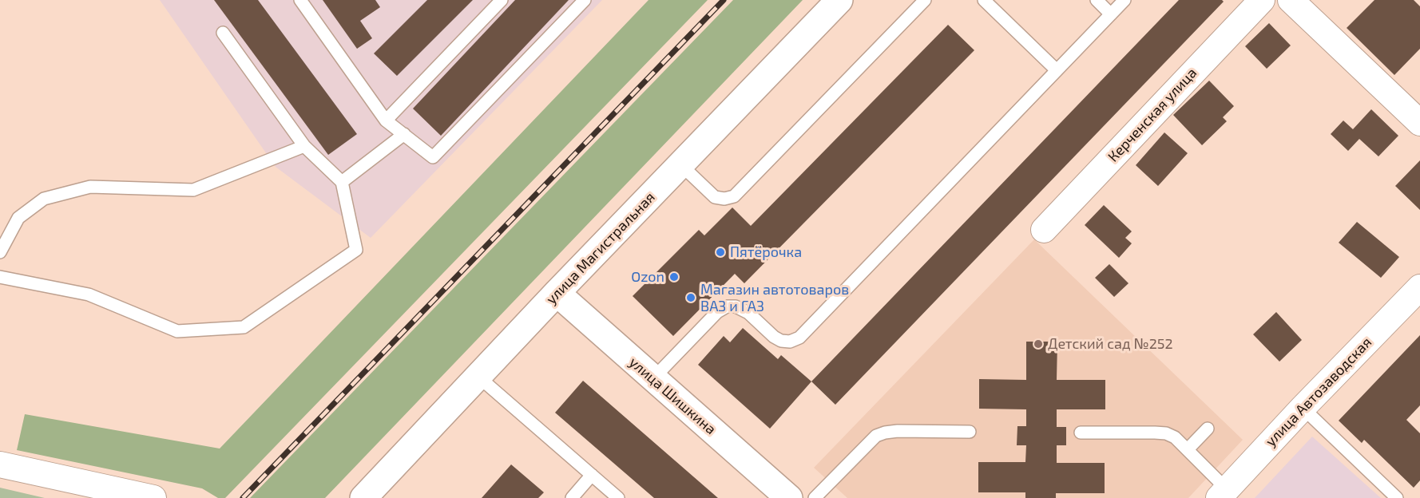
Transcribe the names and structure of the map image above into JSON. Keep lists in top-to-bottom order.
{
  "streets": {
    "main road": ["улица Магистральная", "улица Шишкина"],
    "street": ["Керченская улица", "улица Автозаводская"]
  },
  "crossings": [
    ["улица Магистральная", "улица Шишкина"]
  ],
  "places": [
    "Пятёрочка",
    "Ozon",
    "Магазин автотоваров ВАЗ и ГАЗ",
    "Детский сад №252"
  ]
}
